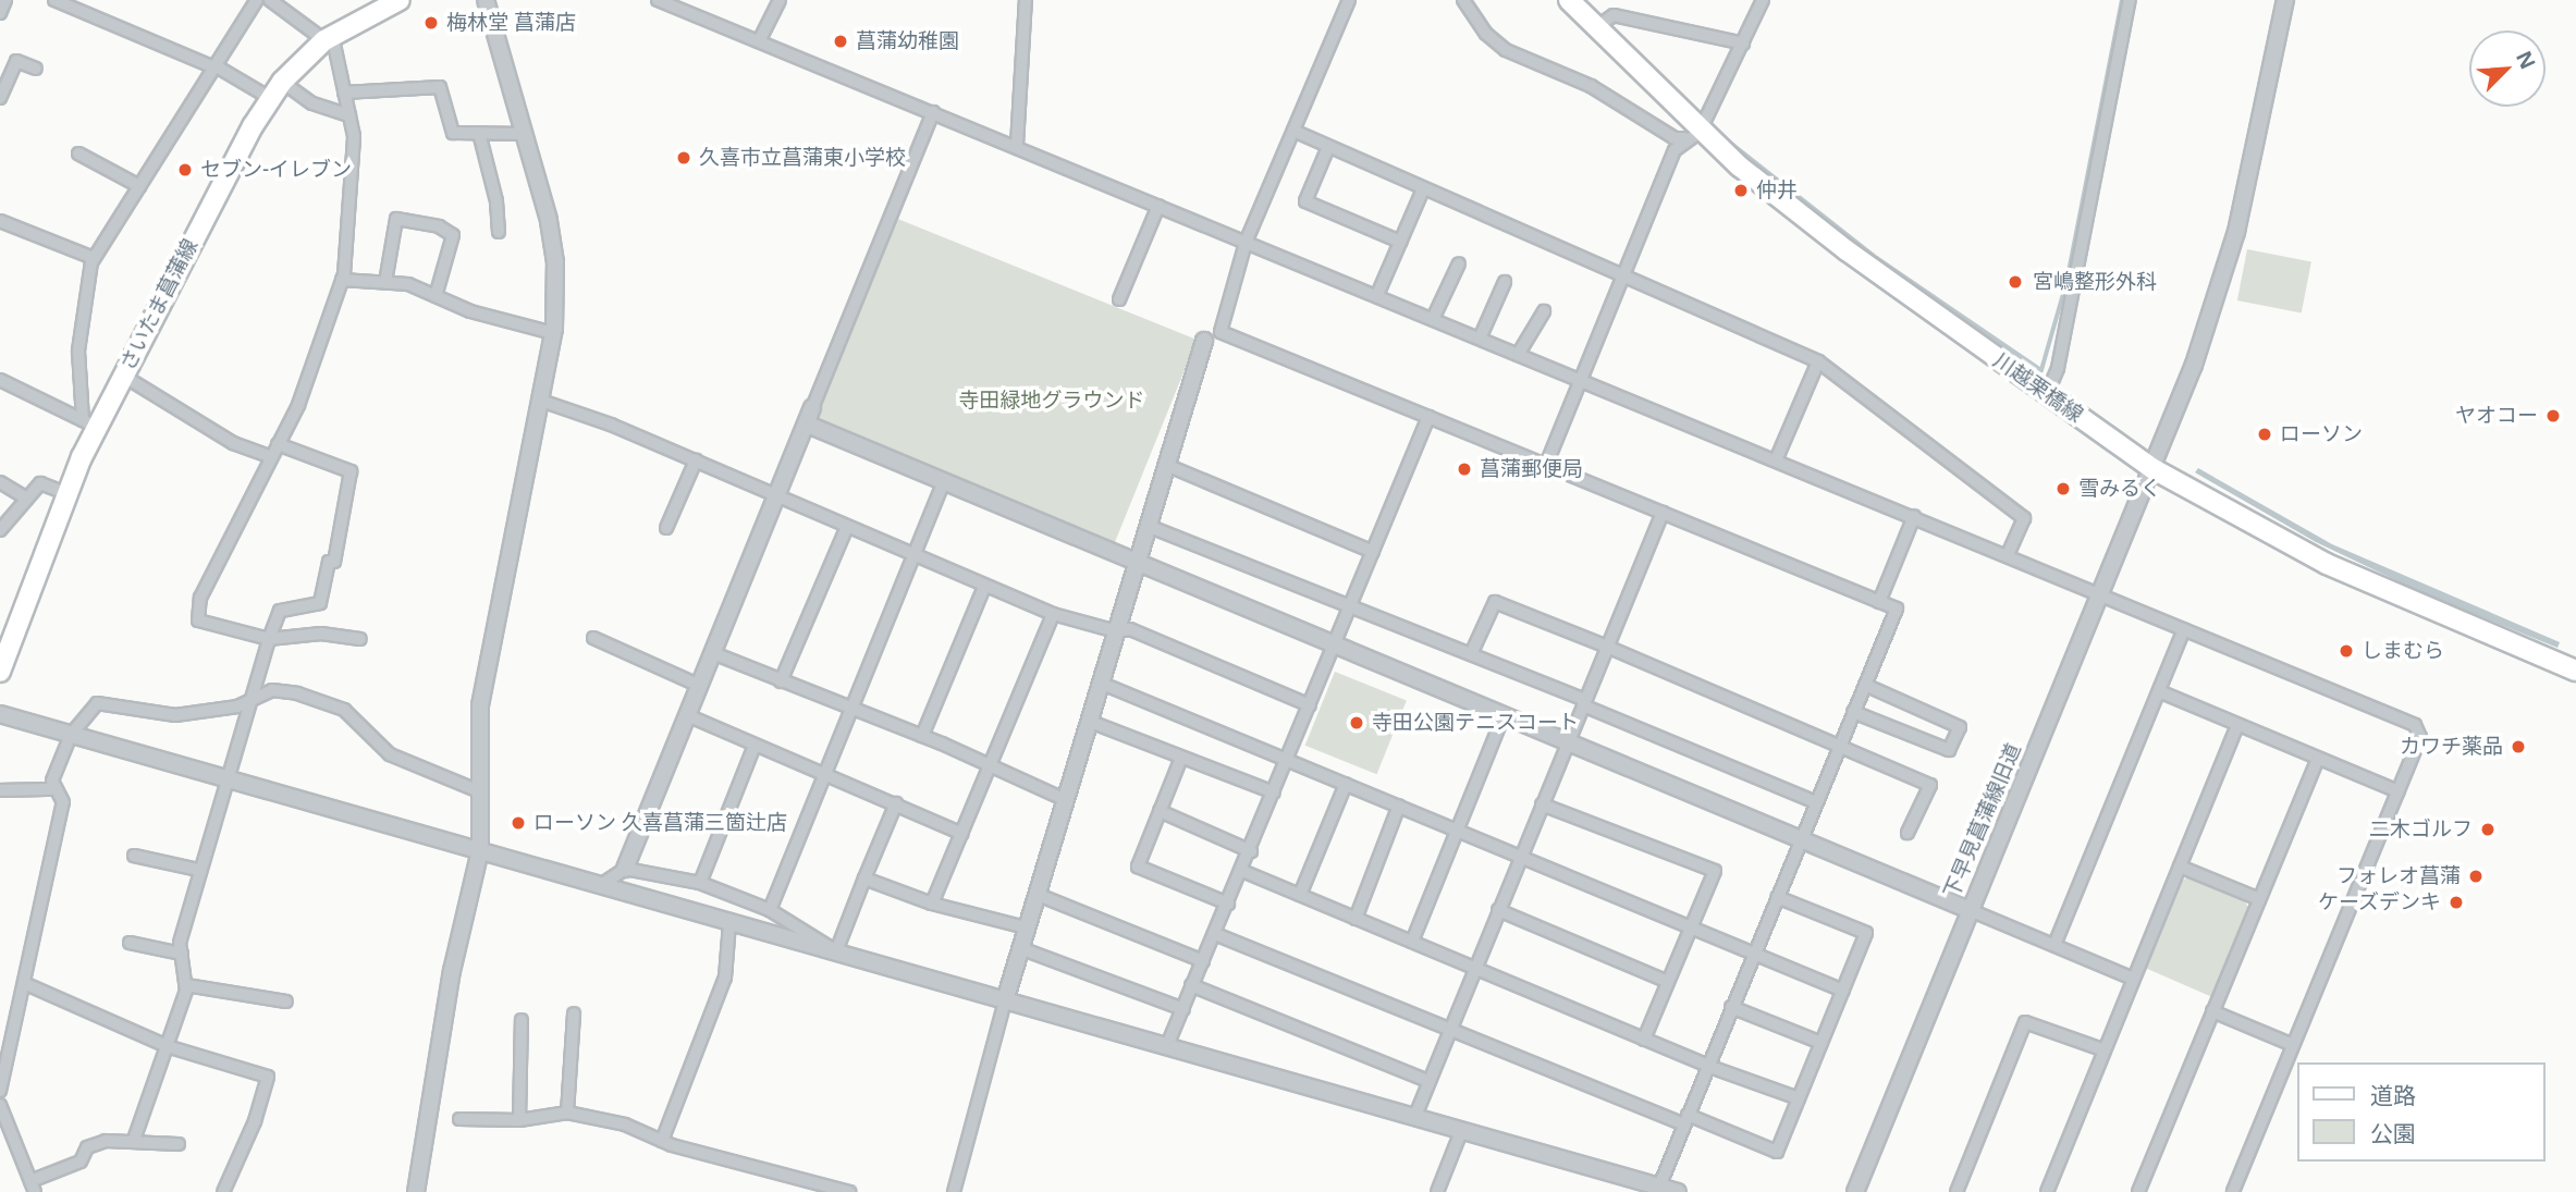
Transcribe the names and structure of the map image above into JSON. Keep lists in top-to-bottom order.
{
  "streets": {
    "main road": ["さいたま菖蒲線", "川越栗橋線"],
    "street": ["下早見菖蒲線旧道"]
  },
  "crossings": [
    ["川越栗橋線", "下早見菖蒲線旧道"]
  ],
  "parks": ["寺田緑地グラウンド"],
  "places": [
    "梅林堂 菖蒲店",
    "菖蒲幼稚園",
    "久喜市立菖蒲東小学校",
    "セブン-イレブン",
    "仲井",
    "宮嶋整形外科",
    "ヤオコー",
    "ローソン",
    "菖蒲郵便局",
    "雪みるく",
    "しまむら",
    "寺田公園テニスコート",
    "カワチ薬品",
    "ローソン 久喜菖蒲三箇辻店",
    "二木ゴルフ",
    "フォレオ菖蒲",
    "ケーズデンキ"
  ],
  "legend": ["道路", "公園"],
  "north": "top right"
}
